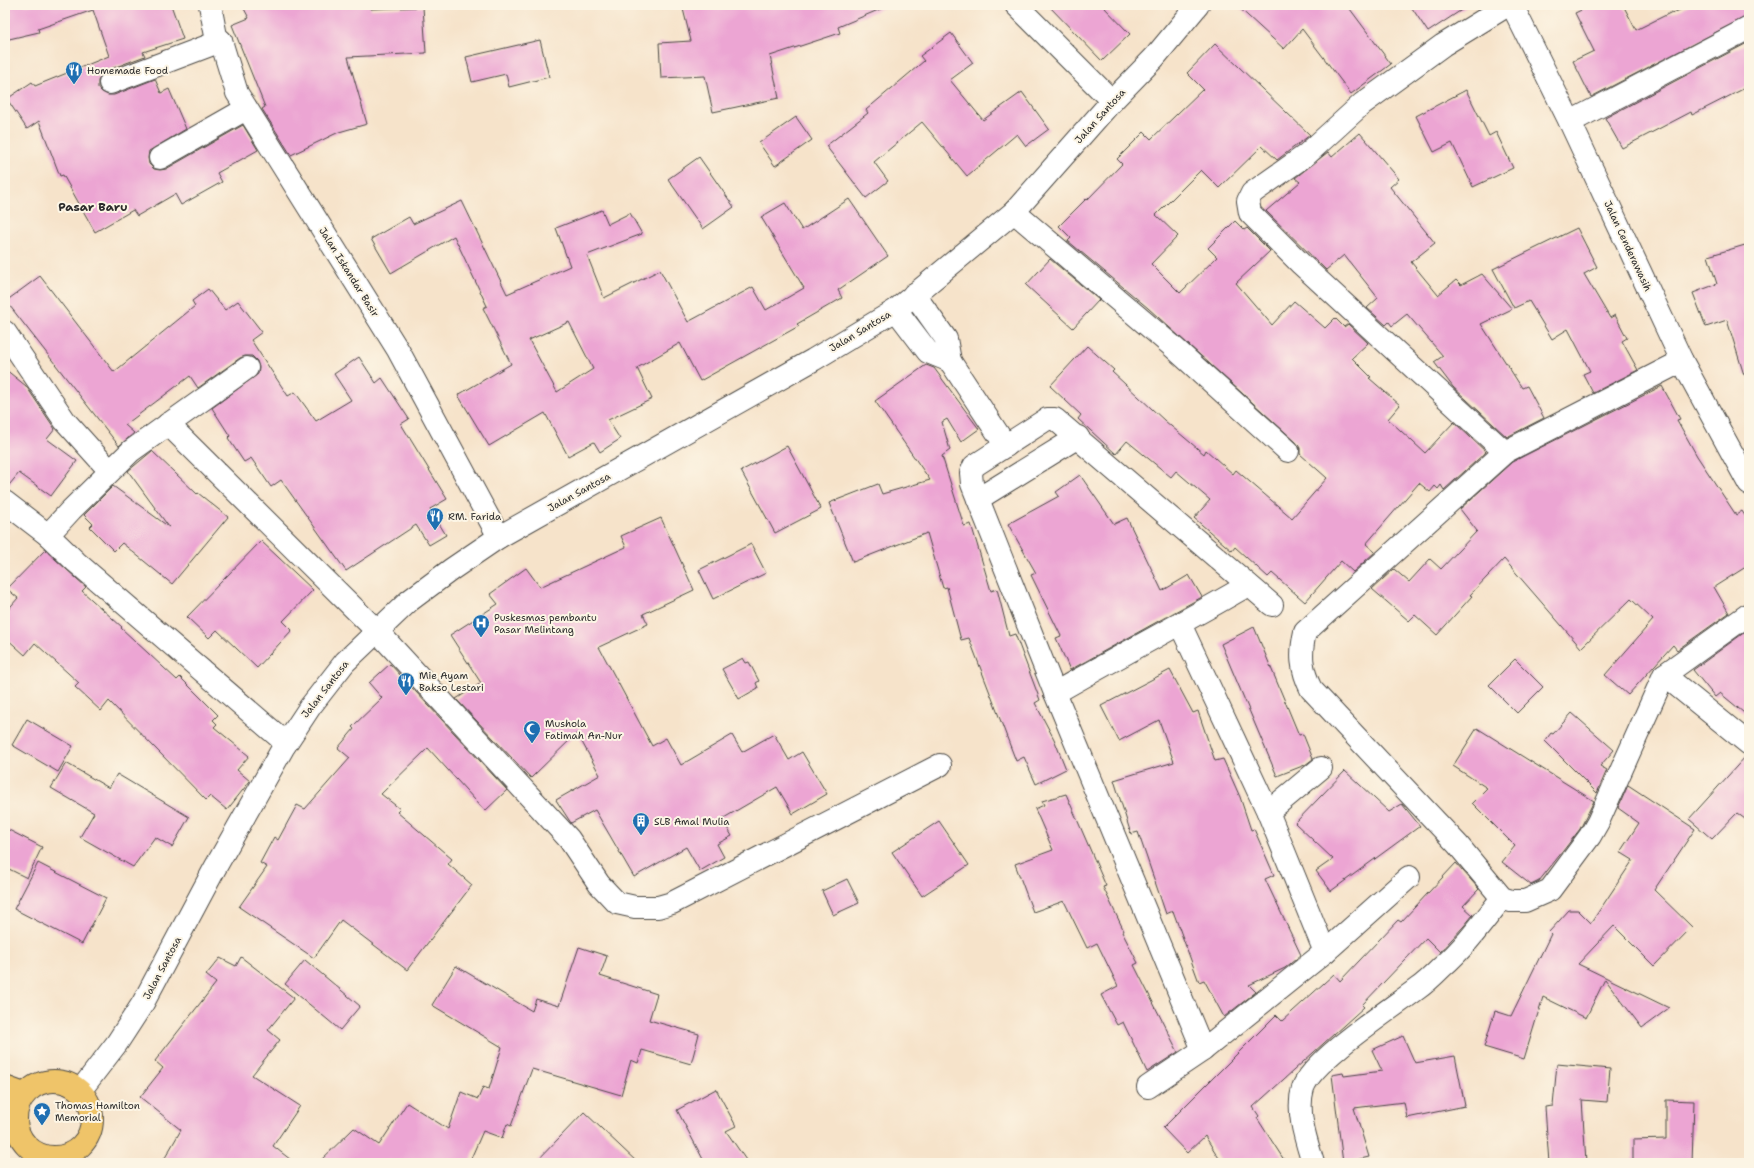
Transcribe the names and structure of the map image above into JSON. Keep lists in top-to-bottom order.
{
  "streets": {
    "street": ["Jalan Santosa", "Jalan Cenderawasih", "Jalan Iskandar Basir"]
  },
  "crossings": [
    ["Jalan Santosa", "Jalan Iskandar Basir"]
  ],
  "districts": ["Pasar Baru"],
  "places": {
    "restaurant": ["Homemade Food", "RM. Farida", "Mie Ayam Bakso Lestari"],
    "hospital": ["Puskesmas pembantu Pasar Melintang"],
    "mosque": ["Mushola Fatimah An-Nur"],
    "building": ["SLB Amal Mulia"],
    "place": ["Thomas Hamilton Memorial"]
  }
}
